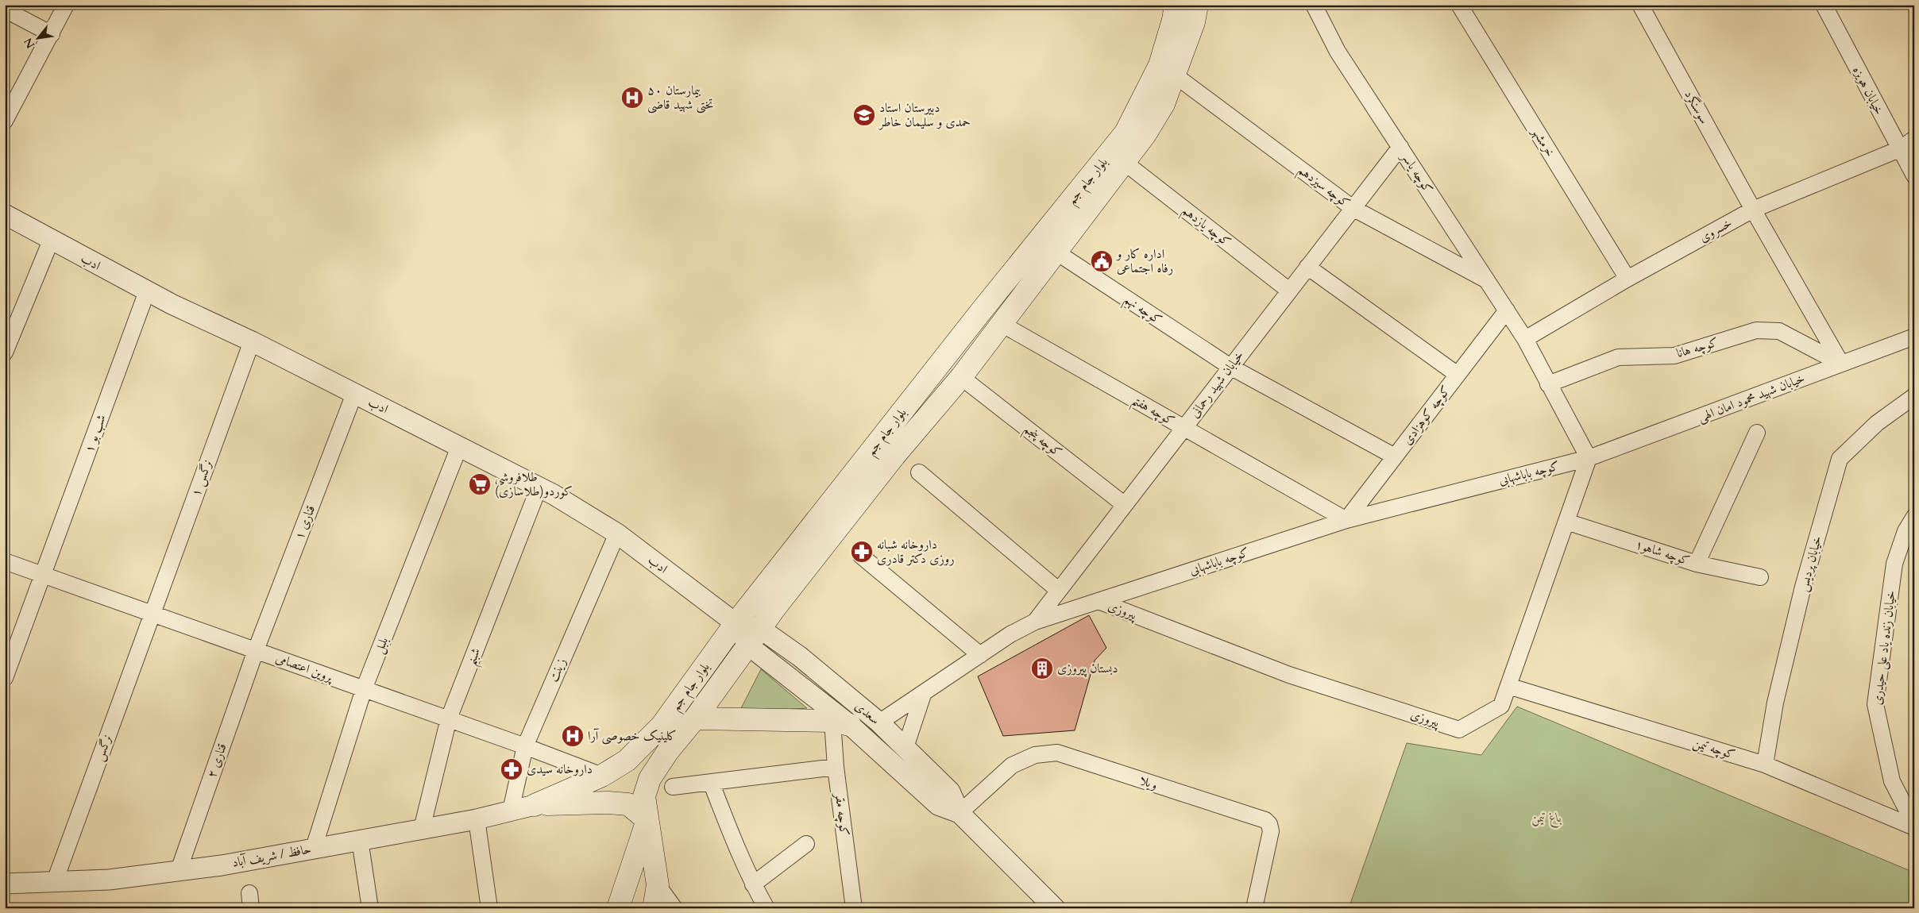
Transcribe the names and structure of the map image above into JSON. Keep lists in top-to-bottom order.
{
  "streets": {
    "main road": ["بلوار جام جم"],
    "street": [
      "خیابان هویزه",
      "سوسنگرد",
      "خرمشهر",
      "کوچه یاسر",
      "کوچه سیزدهم",
      "کوچه یازدهم",
      "خسروی",
      "ادب",
      "کوچه نهم",
      "کوچه هانا",
      "خیابان شهید رحمانی",
      "خیابان شهید محمود امان الهی",
      "کوچه هفتم",
      "کوچه کوهزادی",
      "شب بو ۱",
      "کوچه پنجم",
      "کوچه باباشهابی",
      "نرگس ۱",
      "قناری ۱",
      "کوچه شاهو۱",
      "خیابان پردیس",
      "پیروزی",
      "بلبل",
      "خیابان زنده یاد علی حیدری",
      "شبنم",
      "پروین اعتصامی",
      "زینت",
      "سعدی",
      "نرگس",
      "کوچه تیمن",
      "قناری ۲",
      "ویلا",
      "کوچه مقر",
      "حافظ / شریف آباد"
    ]
  },
  "crossings": [
    ["خیابان هویزه", "خسروی"],
    ["سوسنگرد", "خسروی"],
    ["سوسنگرد", "کوچه هانا"],
    ["سوسنگرد", "خیابان شهید محمود امان الهی"],
    ["خرمشهر", "خسروی"],
    ["کوچه یاسر", "کوچه سیزدهم"],
    ["کوچه یاسر", "خسروی"],
    ["کوچه یاسر", "کوچه هانا"],
    ["کوچه یاسر", "خیابان شهید رحمانی"],
    ["کوچه یاسر", "خیابان شهید محمود امان الهی"],
    ["کوچه یاسر", "کوچه کوهزادی"],
    ["کوچه یاسر", "کوچه باباشهابی"],
    ["کوچه یاسر", "پیروزی"],
    ["بلوار جام جم", "کوچه سیزدهم"],
    ["بلوار جام جم", "کوچه یازدهم"],
    ["بلوار جام جم", "ادب"],
    ["بلوار جام جم", "کوچه نهم"],
    ["بلوار جام جم", "کوچه هفتم"],
    ["بلوار جام جم", "کوچه پنجم"],
    ["بلوار جام جم", "پروین اعتصامی"],
    ["بلوار جام جم", "سعدی"],
    ["بلوار جام جم", "حافظ / شریف آباد"],
    ["کوچه سیزدهم", "خیابان شهید رحمانی"],
    ["کوچه یازدهم", "خیابان شهید رحمانی"],
    ["ادب", "شب بو ۱"],
    ["ادب", "نرگس ۱"],
    ["ادب", "قناری ۱"],
    ["ادب", "بلبل"],
    ["ادب", "شبنم"],
    ["ادب", "زینت"],
    ["کوچه نهم", "خیابان شهید رحمانی"],
    ["کوچه نهم", "کوچه کوهزادی"],
    ["کوچه هانا", "خیابان شهید محمود امان الهی"],
    ["خیابان شهید رحمانی", "کوچه هفتم"],
    ["خیابان شهید رحمانی", "کوچه پنجم"],
    ["خیابان شهید رحمانی", "کوچه باباشهابی"],
    ["خیابان شهید محمود امان الهی", "کوچه باباشهابی"],
    ["خیابان شهید محمود امان الهی", "پیروزی"],
    ["کوچه هفتم", "کوچه کوهزادی"],
    ["کوچه هفتم", "کوچه باباشهابی"],
    ["کوچه کوهزادی", "کوچه باباشهابی"],
    ["شب بو ۱", "پروین اعتصامی"],
    ["کوچه باباشهابی", "پیروزی"],
    ["کوچه باباشهابی", "سعدی"],
    ["نرگس ۱", "پروین اعتصامی"],
    ["نرگس ۱", "نرگس"],
    ["قناری ۱", "پروین اعتصامی"],
    ["قناری ۱", "قناری ۲"],
    ["کوچه شاهو۱", "پیروزی"],
    ["خیابان پردیس", "کوچه تیمن"],
    ["پیروزی", "کوچه تیمن"],
    ["بلبل", "پروین اعتصامی"],
    ["بلبل", "حافظ / شریف آباد"],
    ["شبنم", "پروین اعتصامی"],
    ["شبنم", "حافظ / شریف آباد"],
    ["پروین اعتصامی", "زینت"],
    ["پروین اعتصامی", "نرگس"],
    ["پروین اعتصامی", "قناری ۲"],
    ["زینت", "حافظ / شریف آباد"],
    ["سعدی", "ویلا"],
    ["سعدی", "کوچه مقر"],
    ["نرگس", "حافظ / شریف آباد"],
    ["قناری ۲", "حافظ / شریف آباد"]
  ],
  "parks": ["باغ تیمن"],
  "places": {
    "hospital": ["بیمارستان ۵۰ تختی شهید قاضی", "کلینیک خصوصی آرا"],
    "school or university": ["دبیرستان استاد حمدی و سلیمان خاطر"],
    "public building": ["اداره کار و رفاه اجتماعی"],
    "supermarket": ["طلافروشی کوردو(طلاسازی)"],
    "pharmacy": ["داروخانه شبانه روزی دکتر قادری", "داروخانه سیدی"],
    "building": ["دبستان پیروزی"]
  },
  "north": "bottom left"
}
